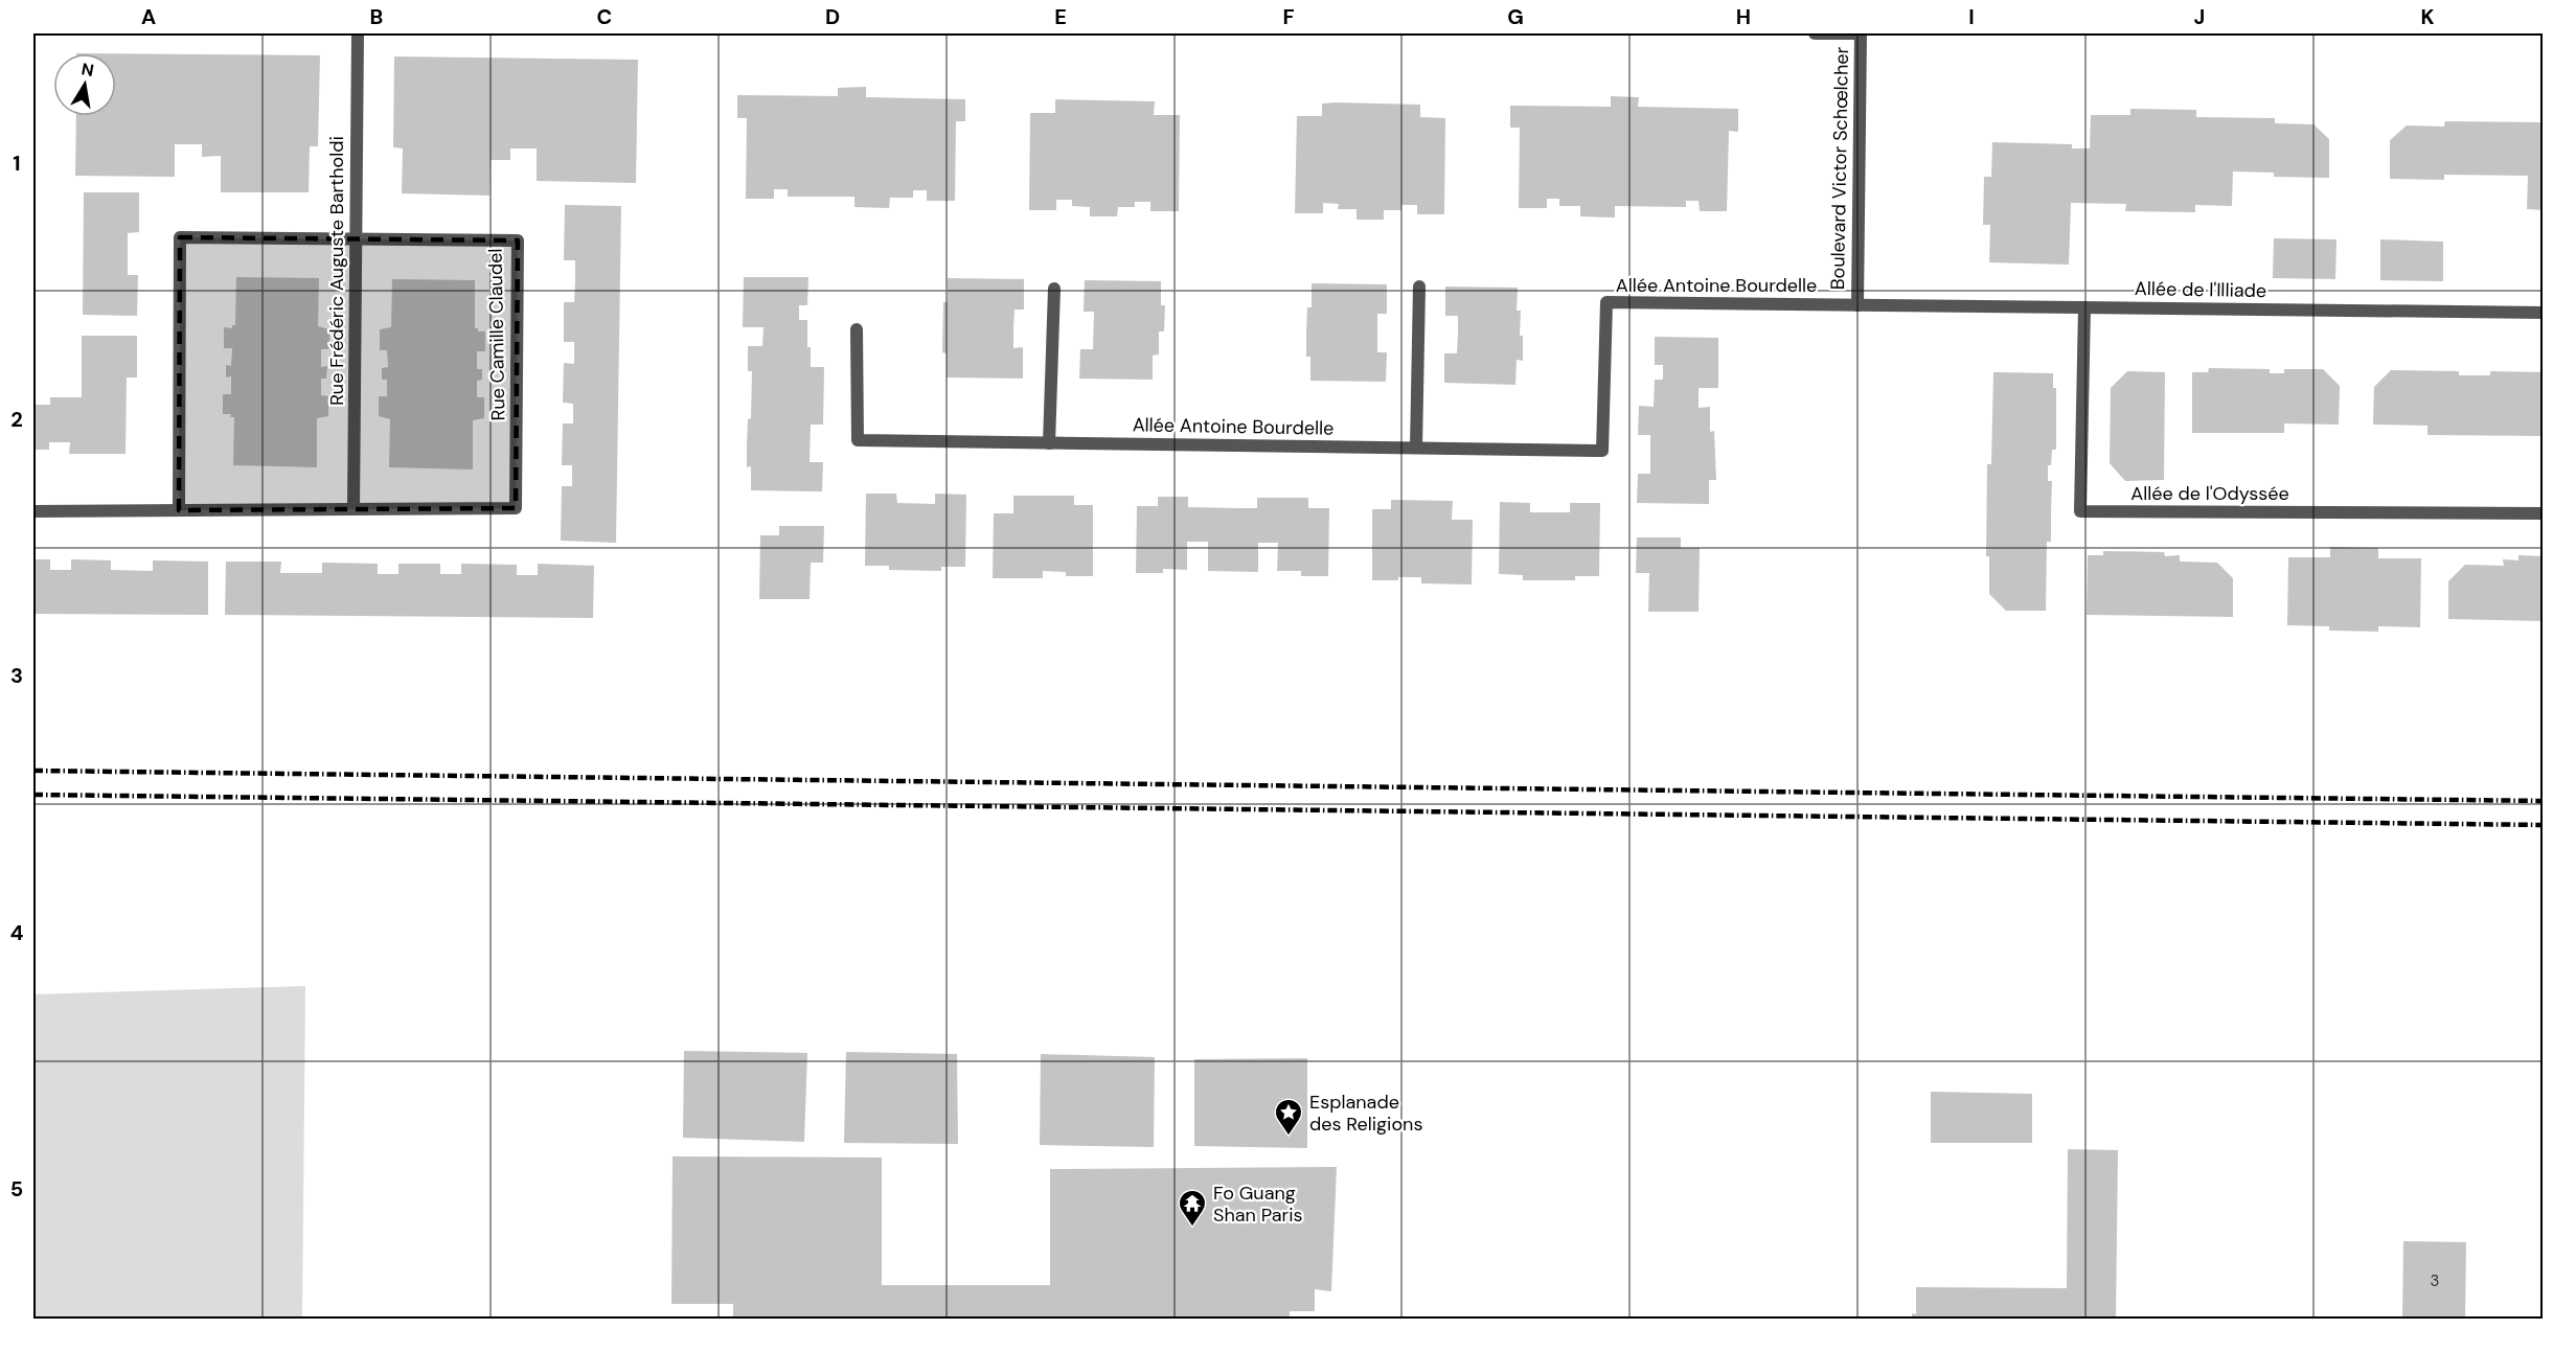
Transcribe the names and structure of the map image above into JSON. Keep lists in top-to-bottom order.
{
  "streets": {
    "street": [
      "Boulevard Victor Schœlcher",
      "Rue Frédéric Auguste Bartholdi",
      "Allée Antoine Bourdelle",
      "Allée de l'Illiade",
      "Rue Camille Claudel",
      "Allée de l'Odyssée"
    ]
  },
  "crossings": [
    ["Boulevard Victor Schœlcher", "Allée Antoine Bourdelle"],
    ["Boulevard Victor Schœlcher", "Allée de l'Illiade"],
    ["Rue Frédéric Auguste Bartholdi", "Rue Camille Claudel"],
    ["Allée Antoine Bourdelle", "Allée de l'Illiade"],
    ["Allée de l'Illiade", "Allée de l'Odyssée"]
  ],
  "places": {
    "place": ["Esplanade des Religions"],
    "temple": ["Fo Guang Shan Paris"]
  },
  "house_numbers": ["3"],
  "north": "top",
  "grid": {
    "columns": [
      "A",
      "B",
      "C",
      "D",
      "E",
      "F",
      "G",
      "H",
      "I",
      "J",
      "K"
    ],
    "rows": [
      "1",
      "2",
      "3",
      "4",
      "5"
    ]
  }
}
